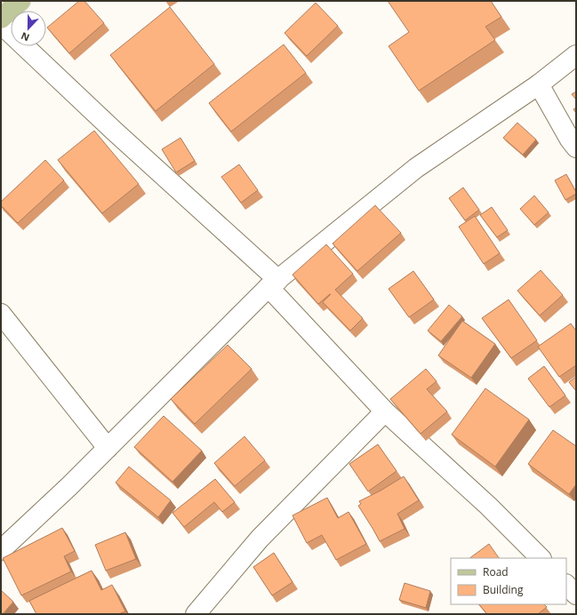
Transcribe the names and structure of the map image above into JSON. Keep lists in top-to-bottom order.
{
  "legend": ["Road", "Building"],
  "north": "bottom"
}
